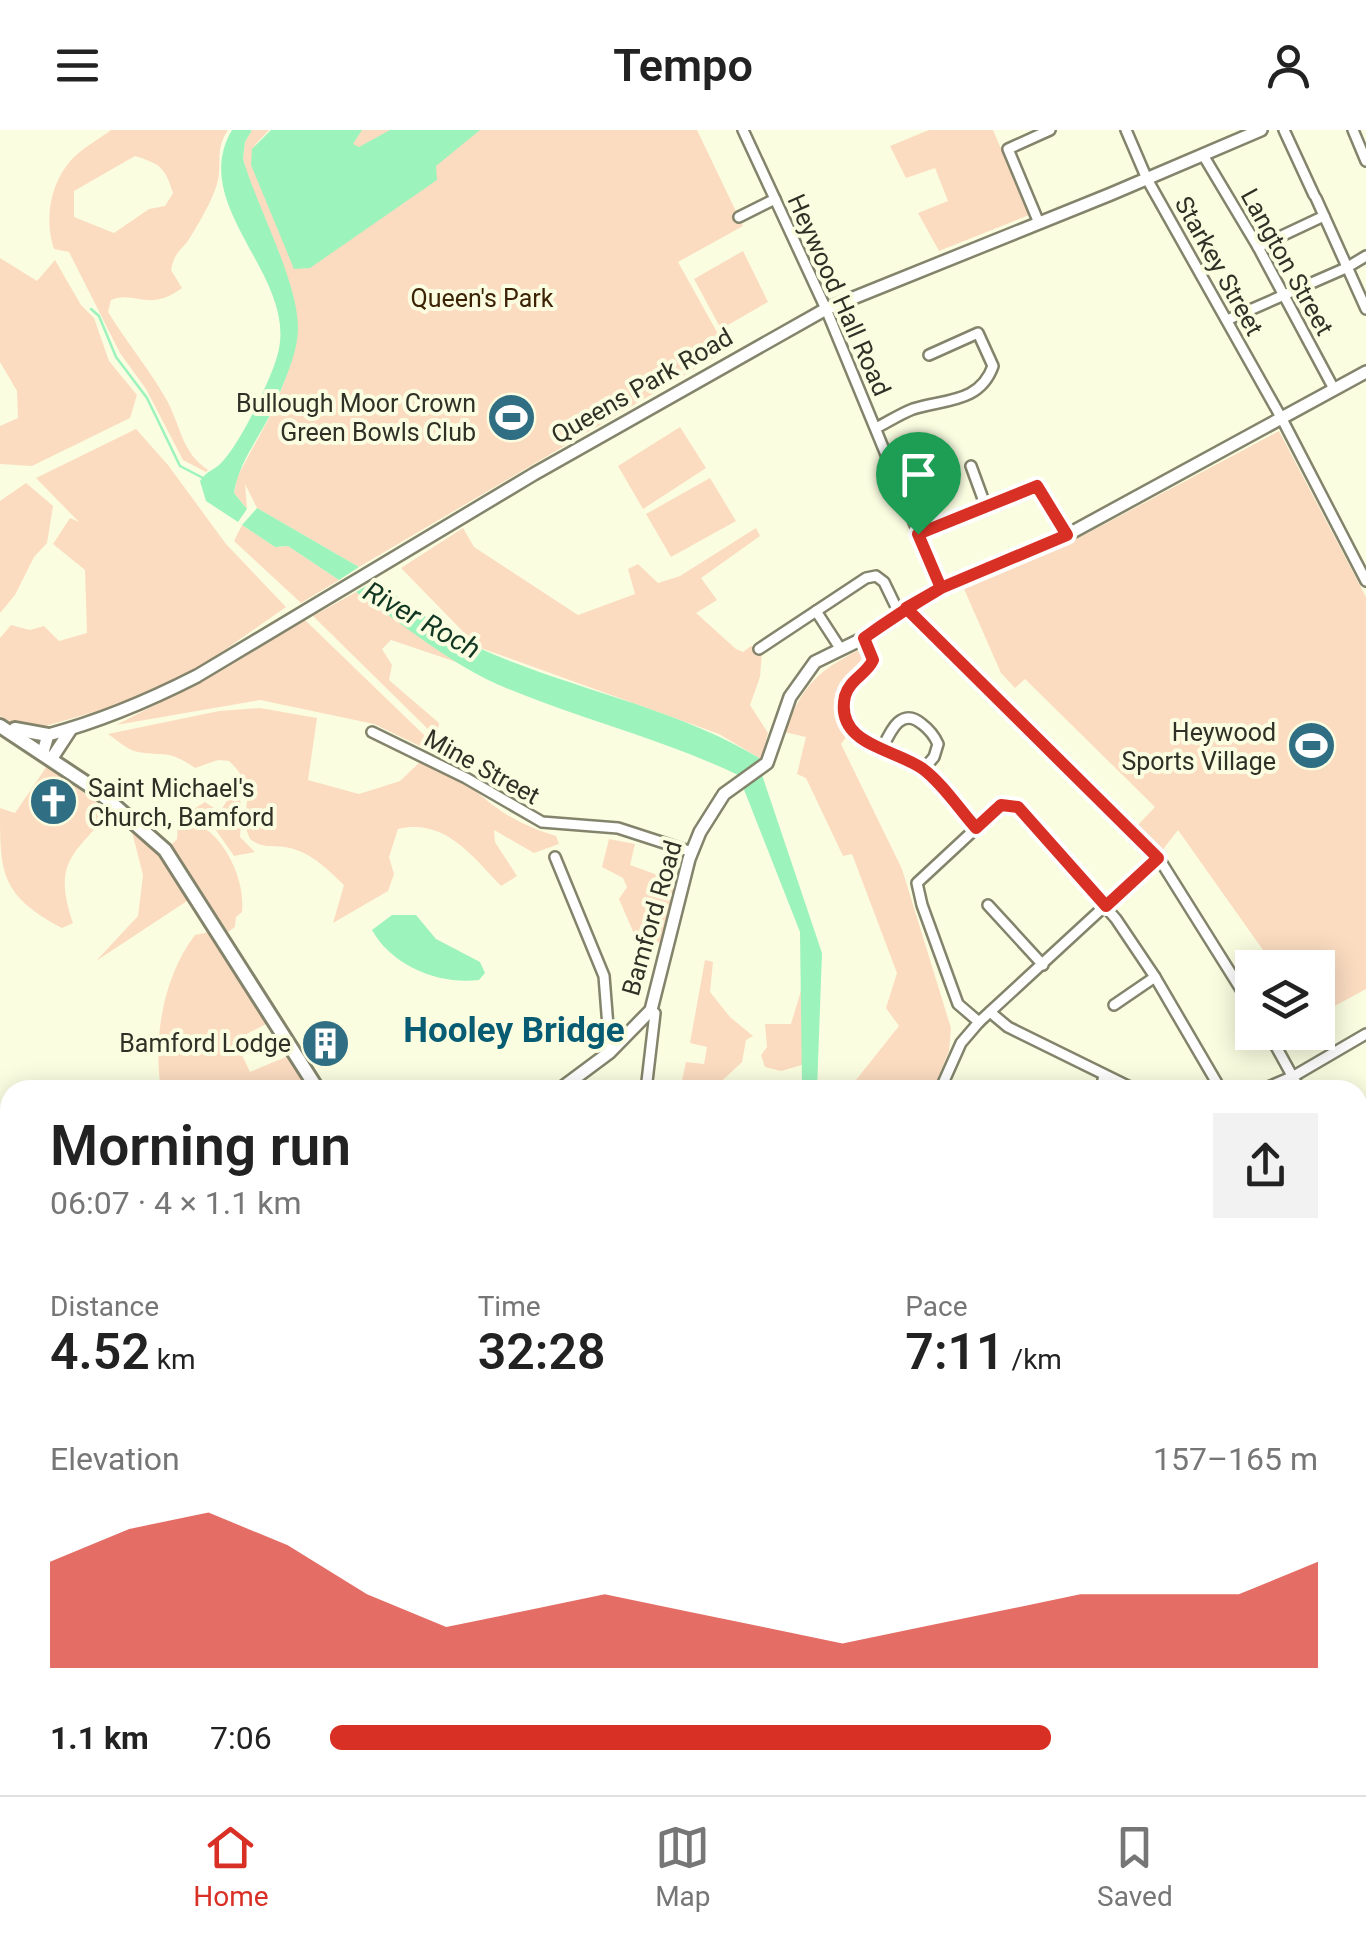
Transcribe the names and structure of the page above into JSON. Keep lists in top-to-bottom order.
{
  "streets": {
    "street": [
      "Langton Street",
      "Starkey Street",
      "Heywood Hall Road",
      "Queens Park Road",
      "Mine Street",
      "Bamford Road"
    ]
  },
  "crossings": [
    ["Langton Street", "Queens Park Road"],
    ["Langton Street", "Bamford Road"],
    ["Starkey Street", "Queens Park Road"],
    ["Starkey Street", "Bamford Road"],
    ["Heywood Hall Road", "Queens Park Road"],
    ["Heywood Hall Road", "Bamford Road"],
    ["Mine Street", "Bamford Road"]
  ],
  "districts": ["Hooley Bridge"],
  "water": ["River Roch"],
  "parks": ["Queen's Park"],
  "places": {
    "sports": ["Bullough Moor Crown Green Bowls Club", "Heywood Sports Village"],
    "church": ["Saint Michael's Church, Bamford"],
    "building": ["Bamford Lodge"]
  },
  "page": {
    "header": "Tempo",
    "heading": ["Morning run", "06:07 · 4 × 1.1 km"],
    "stats": [
      ["Distance", "4.52 km"],
      ["Time", "32:28"],
      ["Pace", "7:11 /km"]
    ],
    "chart": ["Elevation", "157–165 m"],
    "list": [
      {
        "name": "1.1 km",
        "note": "7:06"
      }
    ],
    "tabs": ["Home", "Map", "Saved"]
  }
}
